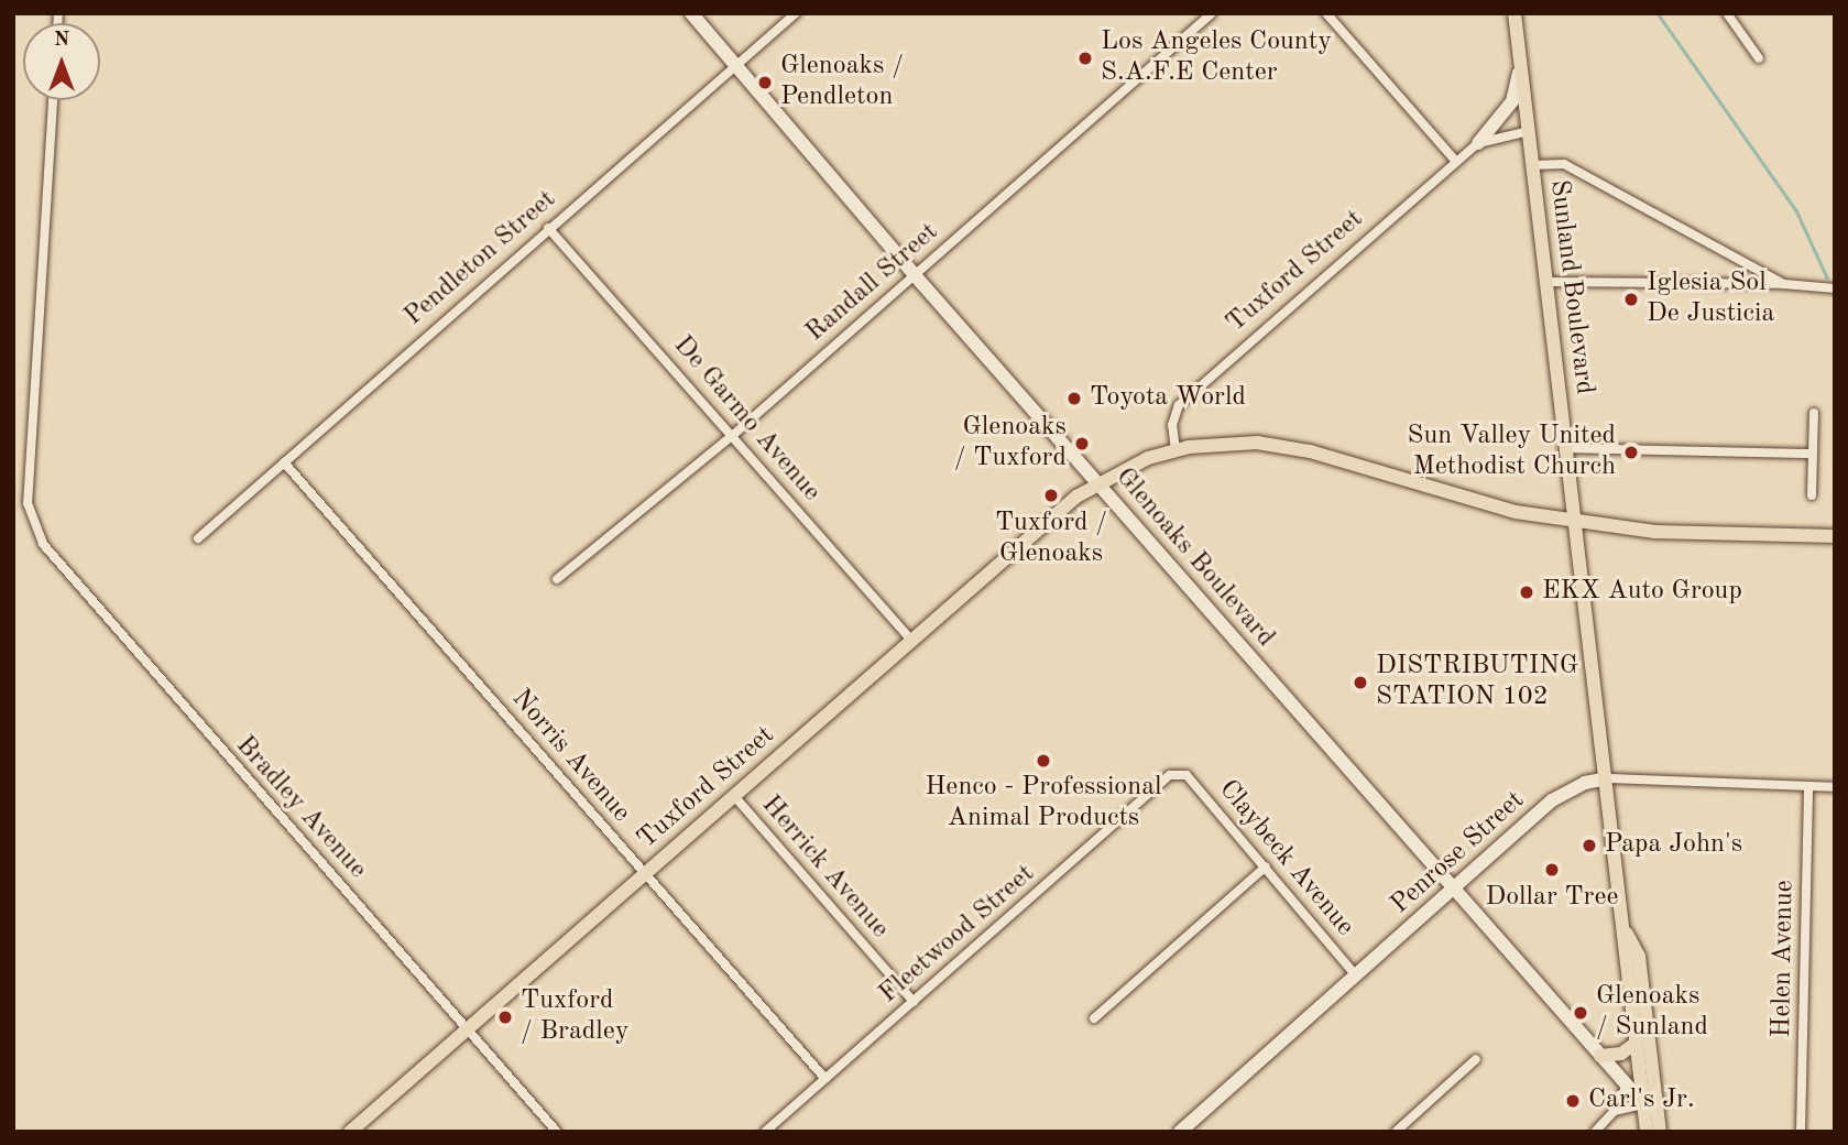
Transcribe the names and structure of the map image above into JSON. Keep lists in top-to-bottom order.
{
  "streets": {
    "main road": [
      "Tuxford Street",
      "Sunland Boulevard",
      "Glenoaks Boulevard",
      "Penrose Street"
    ],
    "street": [
      "Pendleton Street",
      "Randall Street",
      "De Garmo Avenue",
      "Norris Avenue",
      "Bradley Avenue",
      "Claybeck Avenue",
      "Herrick Avenue",
      "Fleetwood Street",
      "Helen Avenue"
    ]
  },
  "crossings": [
    ["Pendleton Street", "De Garmo Avenue"],
    ["Pendleton Street", "Glenoaks Boulevard"],
    ["Pendleton Street", "Norris Avenue"],
    ["Tuxford Street", "Sunland Boulevard"],
    ["Tuxford Street", "De Garmo Avenue"],
    ["Tuxford Street", "Glenoaks Boulevard"],
    ["Tuxford Street", "Norris Avenue"],
    ["Tuxford Street", "Bradley Avenue"],
    ["Tuxford Street", "Herrick Avenue"],
    ["Randall Street", "De Garmo Avenue"],
    ["Randall Street", "Glenoaks Boulevard"],
    ["Sunland Boulevard", "Glenoaks Boulevard"],
    ["Sunland Boulevard", "Penrose Street"],
    ["Glenoaks Boulevard", "Penrose Street"],
    ["Norris Avenue", "Fleetwood Street"],
    ["Penrose Street", "Claybeck Avenue"],
    ["Penrose Street", "Helen Avenue"],
    ["Claybeck Avenue", "Fleetwood Street"],
    ["Herrick Avenue", "Fleetwood Street"]
  ],
  "places": [
    "Los Angeles County S.A.F.E Center",
    "Glenoaks / Pendleton",
    "Iglesia Sol De Justicia",
    "Toyota World",
    "Glenoaks / Tuxford",
    "Sun Valley United Methodist Church",
    "Tuxford / Glenoaks",
    "EKX Auto Group",
    "DISTRIBUTING STATION 102",
    "Henco - Professional Animal Products",
    "Papa John's",
    "Dollar Tree",
    "Glenoaks / Sunland",
    "Tuxford / Bradley",
    "Carl's Jr."
  ],
  "north": "top"
}
